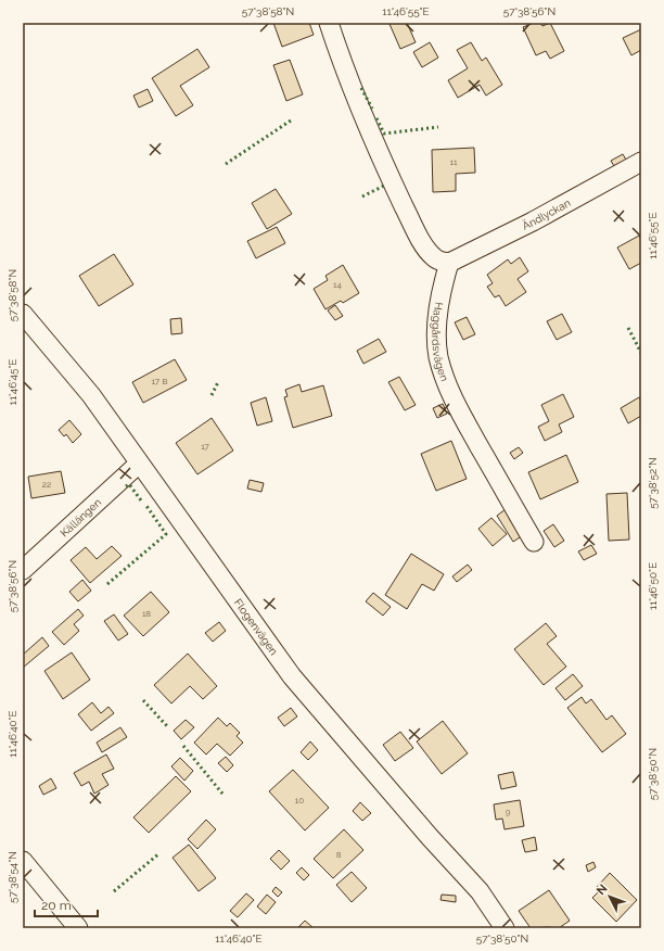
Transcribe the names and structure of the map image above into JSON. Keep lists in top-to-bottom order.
{
  "streets": {
    "street": [
      "Ändlyckan",
      "Haggårdsvägen",
      "Källängen",
      "Flogenvägen"
    ]
  },
  "crossings": [
    ["Ändlyckan", "Haggårdsvägen"],
    ["Källängen", "Flogenvägen"]
  ],
  "house_numbers": [
    "11",
    "14",
    "17 B",
    "17",
    "22",
    "18",
    "10",
    "9",
    "8"
  ],
  "scale_bar": "20 m",
  "north": "top left",
  "coordinates": [
    "57°38'58\"N",
    "11°46'55\"E",
    "57°38'56\"N",
    "11°46'45\"E",
    "57°38'52\"N",
    "11°46'50\"E",
    "11°46'40\"E",
    "57°38'50\"N",
    "57°38'54\"N"
  ]
}
